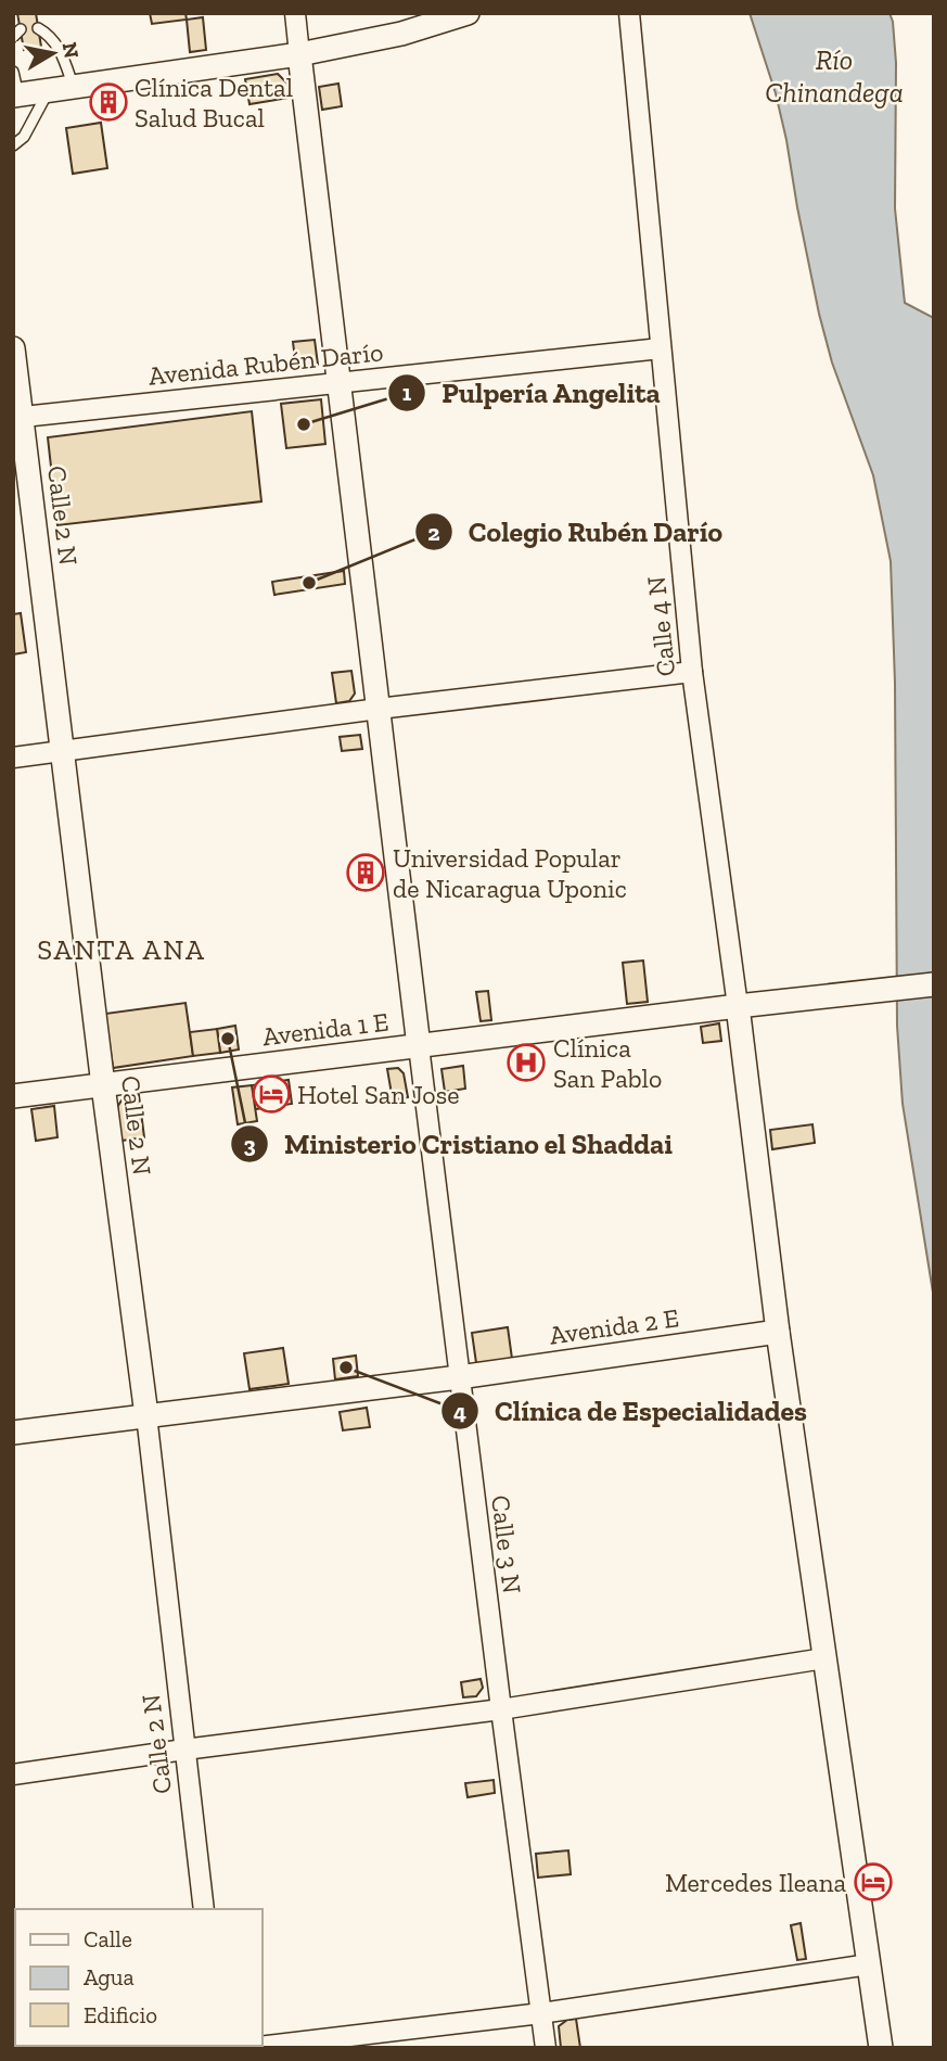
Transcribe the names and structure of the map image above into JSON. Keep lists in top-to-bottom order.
{
  "streets": {
    "street": [
      "Avenida Rubén Darío",
      "Calle 2 N",
      "Calle 4 N",
      "Avenida 1 E",
      "Avenida 2 E",
      "Calle 3 N"
    ]
  },
  "crossings": [
    ["Avenida Rubén Darío", "Calle 2 N"],
    ["Avenida Rubén Darío", "Calle 4 N"],
    ["Calle 2 N", "Avenida 1 E"],
    ["Calle 2 N", "Avenida 2 E"],
    ["Calle 4 N", "Avenida 1 E"],
    ["Avenida 1 E", "Calle 3 N"],
    ["Avenida 2 E", "Calle 3 N"]
  ],
  "districts": ["SANTA ANA"],
  "water": ["Río Chinandega"],
  "places": {
    "building": ["Clínica Dental Salud Bucal", "Universidad Popular de Nicaragua Uponic"],
    "other": [
      "Pulpería Angelita",
      "Colegio Rubén Darío",
      "Ministerio Cristiano el Shaddai",
      "Clínica de Especialidades"
    ],
    "hospital": ["Clínica San Pablo"],
    "hotel": ["Hotel San Jose", "Mercedes Ileana"]
  },
  "legend": ["Calle", "Agua", "Edificio"],
  "north": "right"
}
